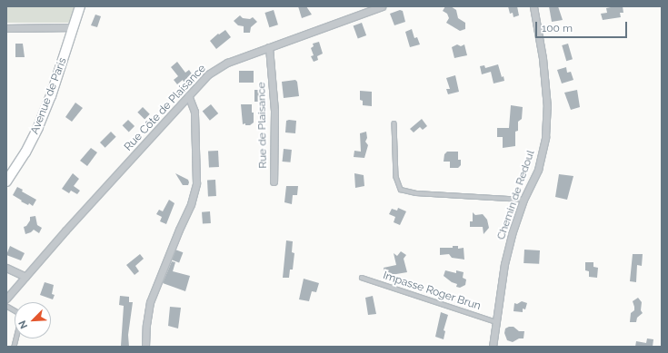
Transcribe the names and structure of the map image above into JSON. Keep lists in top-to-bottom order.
{
  "streets": {
    "main road": ["Avenue de Paris"],
    "street": ["Rue Côte de Plaisance", "Rue de Plaisance", "Chemin de Redoul"],
    "lane": ["Impasse Roger Brun"]
  },
  "crossings": [
    ["Rue Côte de Plaisance", "Rue de Plaisance"],
    ["Chemin de Redoul", "Impasse Roger Brun"]
  ],
  "scale_bar": "100 m",
  "north": "bottom left"
}
